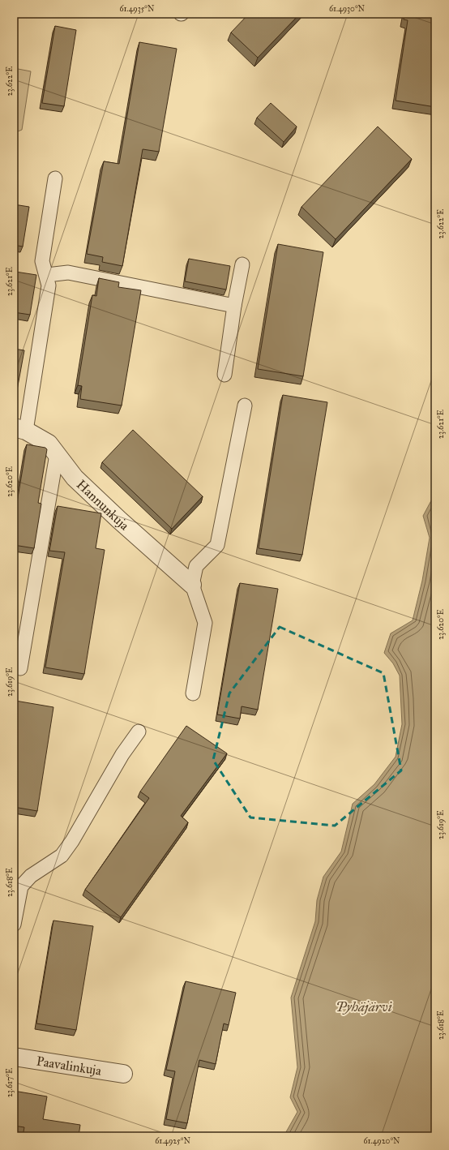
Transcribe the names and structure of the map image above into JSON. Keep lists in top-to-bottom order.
{
  "streets": {
    "street": ["Hannunkuja", "Paavalinkuja"]
  },
  "water": ["Pyhäjärvi"],
  "coordinates": [
    "61.4935°N",
    "61.4930°N",
    "23.622°E",
    "23.621°E",
    "23.620°E",
    "23.619°E",
    "23.618°E",
    "23.617°E",
    "61.4925°N",
    "61.4920°N"
  ]
}
